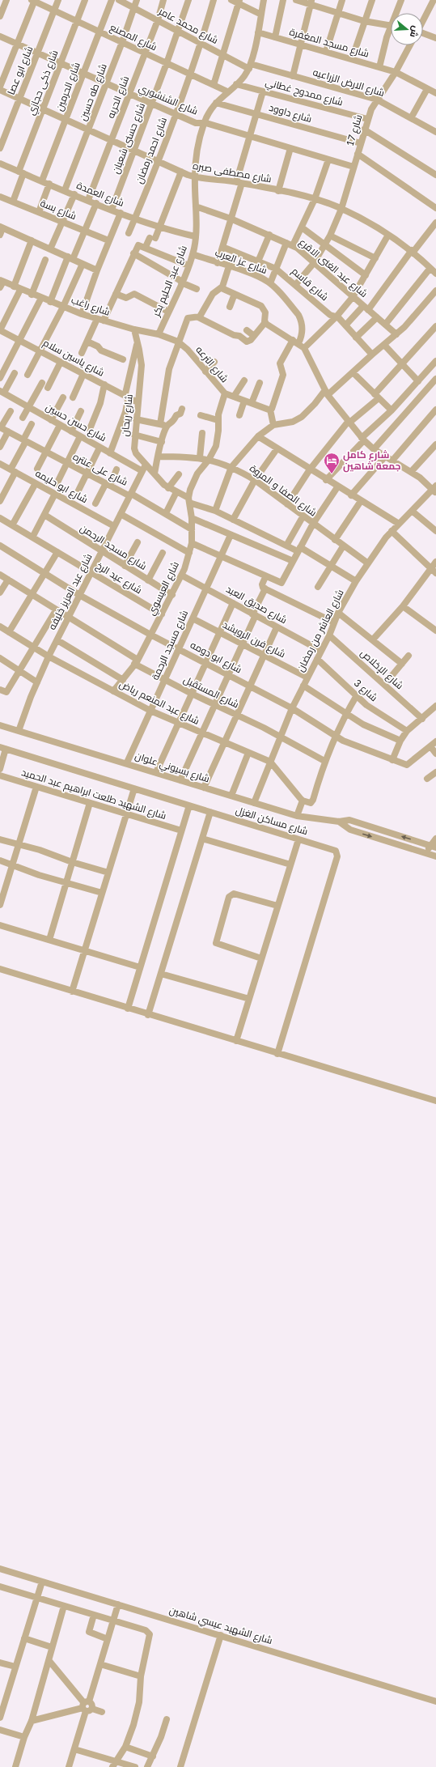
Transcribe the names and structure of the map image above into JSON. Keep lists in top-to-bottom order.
{
  "streets": {
    "street": [
      "شارع محمد عامر",
      "شارع المصنع",
      "شارع مسجد المغفرة",
      "شارع ابو عصا",
      "شارع ذكى حجازي",
      "شارع الارض الزراعيه",
      "شارع الحرمين",
      "شارع طه حسين",
      "شارع ممدوح غطاني",
      "شارع الحريه",
      "شارع الشنشوري",
      "شارع داوود",
      "شارع 17",
      "شارع حسنى شعبان",
      "شارع احمد رمضان",
      "شارع مصطفى صبره",
      "شارع العمدة",
      "شارع بسة",
      "شارع عز العرب",
      "شارع عبد الغنى الاقرع",
      "شارع عبد الحليم بكر",
      "شارع قاسم",
      "شارع راغب",
      "شارع ياسين سلام",
      "شارع الترعه",
      "شارع ريحان",
      "شارع حسن حسين",
      "شارع على عنتره",
      "شارع ابو حليمه",
      "شارع الصفا و المروة",
      "شارع مسجد الرحمن",
      "شارع عيد الرخ",
      "شارع العيسوي",
      "شارع عبد العزيز خليفه",
      "شارع صديق العبد",
      "شارع العاشر من رمضان",
      "شارع فرن الرويشد",
      "شارع مسجد الرحمة",
      "شارع ابو دومه",
      "شارع الإخلاص",
      "شارع 3",
      "شارع المستقبل",
      "شارع عبد المنعم رياض",
      "شارع بسيوني علوان",
      "شارع الشهيد طلعت ابراهيم عبد الحميد",
      "شارع مساكن الغزل",
      "شارع الشهيد عيسي شاهين"
    ]
  },
  "crossings": [
    ["شارع محمد عامر", "شارع الارض الزراعيه"],
    ["شارع محمد عامر", "شارع طه حسين"],
    ["شارع محمد عامر", "شارع الحريه"],
    ["شارع محمد عامر", "شارع حسنى شعبان"],
    ["شارع محمد عامر", "شارع احمد رمضان"],
    ["شارع محمد عامر", "شارع عبد الحليم بكر"],
    ["شارع المصنع", "شارع ابو عصا"],
    ["شارع المصنع", "شارع ذكى حجازي"],
    ["شارع المصنع", "شارع الحرمين"],
    ["شارع المصنع", "شارع طه حسين"],
    ["شارع المصنع", "شارع الحريه"],
    ["شارع المصنع", "شارع حسنى شعبان"],
    ["شارع المصنع", "شارع احمد رمضان"],
    ["شارع المصنع", "شارع عبد الحليم بكر"],
    ["شارع مسجد المغفرة", "شارع 17"],
    ["شارع مسجد المغفرة", "شارع عبد الحليم بكر"],
    ["شارع ابو عصا", "شارع الشنشوري"],
    ["شارع ابو عصا", "شارع مصطفى صبره"],
    ["شارع ذكى حجازي", "شارع الشنشوري"],
    ["شارع ذكى حجازي", "شارع مصطفى صبره"],
    ["شارع ذكى حجازي", "شارع العمدة"],
    ["شارع ذكى حجازي", "شارع بسة"],
    ["شارع الارض الزراعيه", "شارع 17"],
    ["شارع الارض الزراعيه", "شارع عبد الحليم بكر"],
    ["شارع الحرمين", "شارع الشنشوري"],
    ["شارع الحرمين", "شارع مصطفى صبره"],
    ["شارع الحرمين", "شارع العمدة"],
    ["شارع طه حسين", "شارع الشنشوري"],
    ["شارع طه حسين", "شارع مصطفى صبره"],
    ["شارع طه حسين", "شارع العمدة"],
    ["شارع ممدوح غطاني", "شارع 17"],
    ["شارع ممدوح غطاني", "شارع عبد الحليم بكر"],
    ["شارع الحريه", "شارع الشنشوري"],
    ["شارع الحريه", "شارع مصطفى صبره"],
    ["شارع الحريه", "شارع العمدة"],
    ["شارع الشنشوري", "شارع 17"],
    ["شارع الشنشوري", "شارع حسنى شعبان"],
    ["شارع الشنشوري", "شارع احمد رمضان"],
    ["شارع الشنشوري", "شارع عبد الحليم بكر"],
    ["شارع داوود", "شارع 17"],
    ["شارع داوود", "شارع عبد الحليم بكر"],
    ["شارع 17", "شارع مصطفى صبره"],
    ["شارع 17", "شارع عبد الغنى الاقرع"],
    ["شارع 17", "شارع قاسم"],
    ["شارع حسنى شعبان", "شارع مصطفى صبره"],
    ["شارع حسنى شعبان", "شارع العمدة"],
    ["شارع احمد رمضان", "شارع مصطفى صبره"],
    ["شارع احمد رمضان", "شارع العمدة"],
    ["شارع مصطفى صبره", "شارع عبد الحليم بكر"],
    ["شارع العمدة", "شارع عبد الحليم بكر"],
    ["شارع عز العرب", "شارع عبد الحليم بكر"],
    ["شارع عبد الغنى الاقرع", "شارع عبد الحليم بكر"],
    ["شارع عبد الحليم بكر", "شارع راغب"],
    ["شارع راغب", "شارع الترعه"],
    ["شارع راغب", "شارع ريحان"],
    ["شارع ياسين سلام", "شارع ريحان"],
    ["شارع الترعه", "شارع العيسوي"],
    ["شارع ريحان", "شارع العيسوي"],
    ["شارع ريحان", "شارع عبد العزيز خليفه"],
    ["شارع ريحان", "شارع العاشر من رمضان"],
    ["شارع حسن حسين", "شارع عبد العزيز خليفه"],
    ["شارع على عنتره", "شارع العيسوي"],
    ["شارع على عنتره", "شارع عبد العزيز خليفه"],
    ["شارع ابو حليمه", "شارع عبد العزيز خليفه"],
    ["شارع الصفا و المروة", "شارع العيسوي"],
    ["شارع الصفا و المروة", "شارع العاشر من رمضان"],
    ["شارع مسجد الرحمن", "شارع العيسوي"],
    ["شارع مسجد الرحمن", "شارع عبد العزيز خليفه"],
    ["شارع عيد الرخ", "شارع العيسوي"],
    ["شارع عيد الرخ", "شارع عبد العزيز خليفه"],
    ["شارع العيسوي", "شارع صديق العبد"],
    ["شارع العيسوي", "شارع ابو دومه"],
    ["شارع العيسوي", "شارع المستقبل"],
    ["شارع العيسوي", "شارع عبد المنعم رياض"],
    ["شارع عبد العزيز خليفه", "شارع ابو دومه"],
    ["شارع عبد العزيز خليفه", "شارع المستقبل"],
    ["شارع عبد العزيز خليفه", "شارع عبد المنعم رياض"],
    ["شارع عبد العزيز خليفه", "شارع بسيوني علوان"],
    ["شارع صديق العبد", "شارع العاشر من رمضان"],
    ["شارع صديق العبد", "شارع مسجد الرحمة"],
    ["شارع العاشر من رمضان", "شارع فرن الرويشد"],
    ["شارع العاشر من رمضان", "شارع ابو دومه"],
    ["شارع العاشر من رمضان", "شارع الإخلاص"],
    ["شارع العاشر من رمضان", "شارع 3"],
    ["شارع العاشر من رمضان", "شارع المستقبل"],
    ["شارع العاشر من رمضان", "شارع عبد المنعم رياض"],
    ["شارع العاشر من رمضان", "شارع بسيوني علوان"],
    ["شارع فرن الرويشد", "شارع مسجد الرحمة"],
    ["شارع مسجد الرحمة", "شارع ابو دومه"],
    ["شارع مسجد الرحمة", "شارع المستقبل"],
    ["شارع مسجد الرحمة", "شارع عبد المنعم رياض"],
    ["شارع مسجد الرحمة", "شارع بسيوني علوان"]
  ],
  "places": {
    "hotel": ["شارع كامل جمعة شاهين"]
  },
  "north": "right"
}
